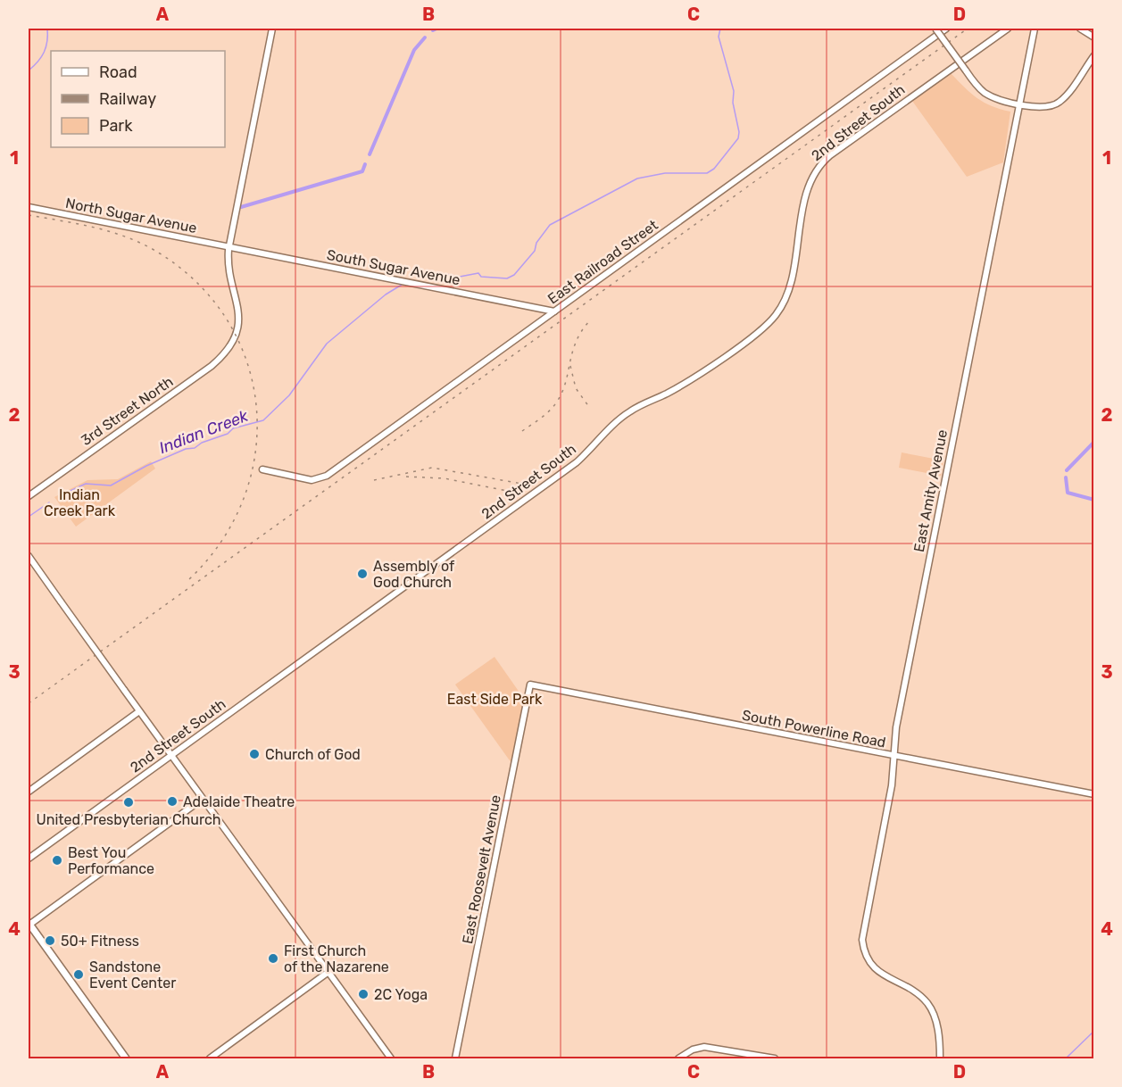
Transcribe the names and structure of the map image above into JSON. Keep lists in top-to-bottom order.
{
  "streets": {
    "street": [
      "2nd Street South",
      "North Sugar Avenue",
      "East Railroad Street",
      "South Sugar Avenue",
      "3rd Street North",
      "East Amity Avenue",
      "South Powerline Road",
      "East Roosevelt Avenue"
    ]
  },
  "crossings": [
    ["North Sugar Avenue", "South Sugar Avenue"],
    ["North Sugar Avenue", "3rd Street North"],
    ["East Railroad Street", "South Sugar Avenue"],
    ["South Sugar Avenue", "3rd Street North"],
    ["East Amity Avenue", "South Powerline Road"],
    ["South Powerline Road", "East Roosevelt Avenue"]
  ],
  "water": ["Indian Creek"],
  "parks": ["Indian Creek Park", "East Side Park"],
  "places": [
    "Assembly of God Church",
    "Church of God",
    "Adelaide Theatre",
    "United Presbyterian Church",
    "Best You Performance",
    "50+ Fitness",
    "First Church of the Nazarene",
    "Sandstone Event Center",
    "2C Yoga"
  ],
  "legend": ["Road", "Railway", "Park"],
  "grid": {
    "columns": [
      "A",
      "B",
      "C",
      "D"
    ],
    "rows": [
      "1",
      "2",
      "3",
      "4"
    ]
  }
}
